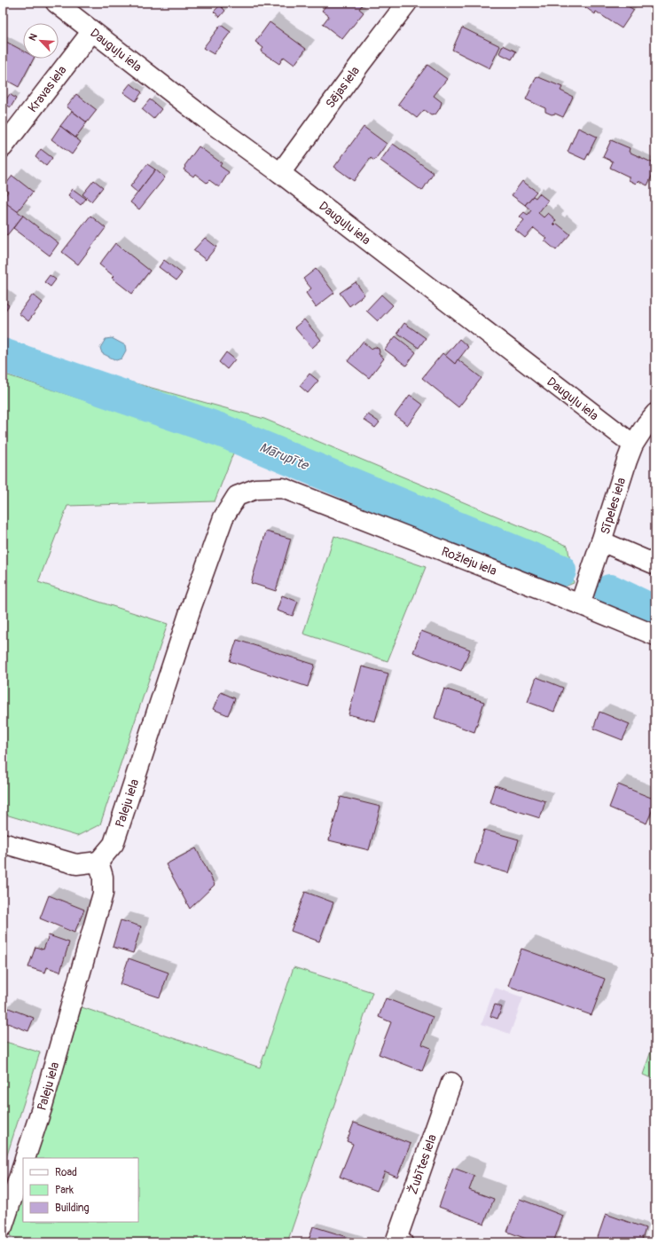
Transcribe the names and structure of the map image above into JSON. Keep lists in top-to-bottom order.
{
  "streets": {
    "street": [
      "Dauguļu iela",
      "Sējas iela",
      "Kravas iela",
      "Sīpeles iela",
      "Rožleju iela",
      "Paleju iela",
      "Žubītes iela"
    ]
  },
  "crossings": [
    ["Dauguļu iela", "Sējas iela"],
    ["Dauguļu iela", "Kravas iela"],
    ["Dauguļu iela", "Sīpeles iela"],
    ["Sīpeles iela", "Rožleju iela"],
    ["Rožleju iela", "Paleju iela"]
  ],
  "water": ["Mārupīte"],
  "legend": ["Road", "Park", "Building"],
  "north": "top left"
}
